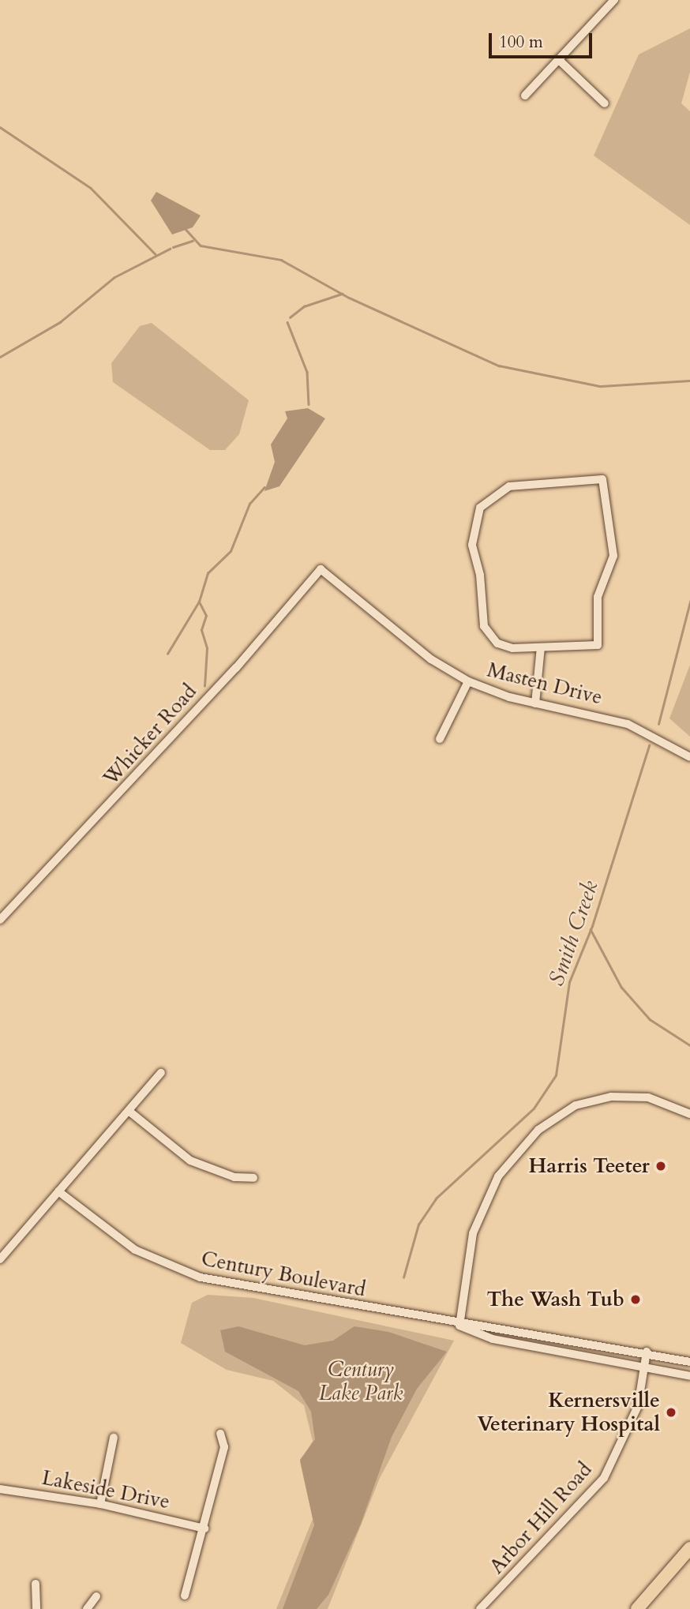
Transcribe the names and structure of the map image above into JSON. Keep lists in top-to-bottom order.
{
  "streets": {
    "street": [
      "Masten Drive",
      "Whicker Road",
      "Century Boulevard",
      "Lakeside Drive",
      "Arbor Hill Road"
    ]
  },
  "crossings": [
    ["Masten Drive", "Whicker Road"],
    ["Century Boulevard", "Arbor Hill Road"]
  ],
  "water": ["Smith Creek"],
  "parks": ["Century Lake Park"],
  "places": ["Harris Teeter", "The Wash Tub", "Kernersville Veterinary Hospital"],
  "scale_bar": "100 m"
}
